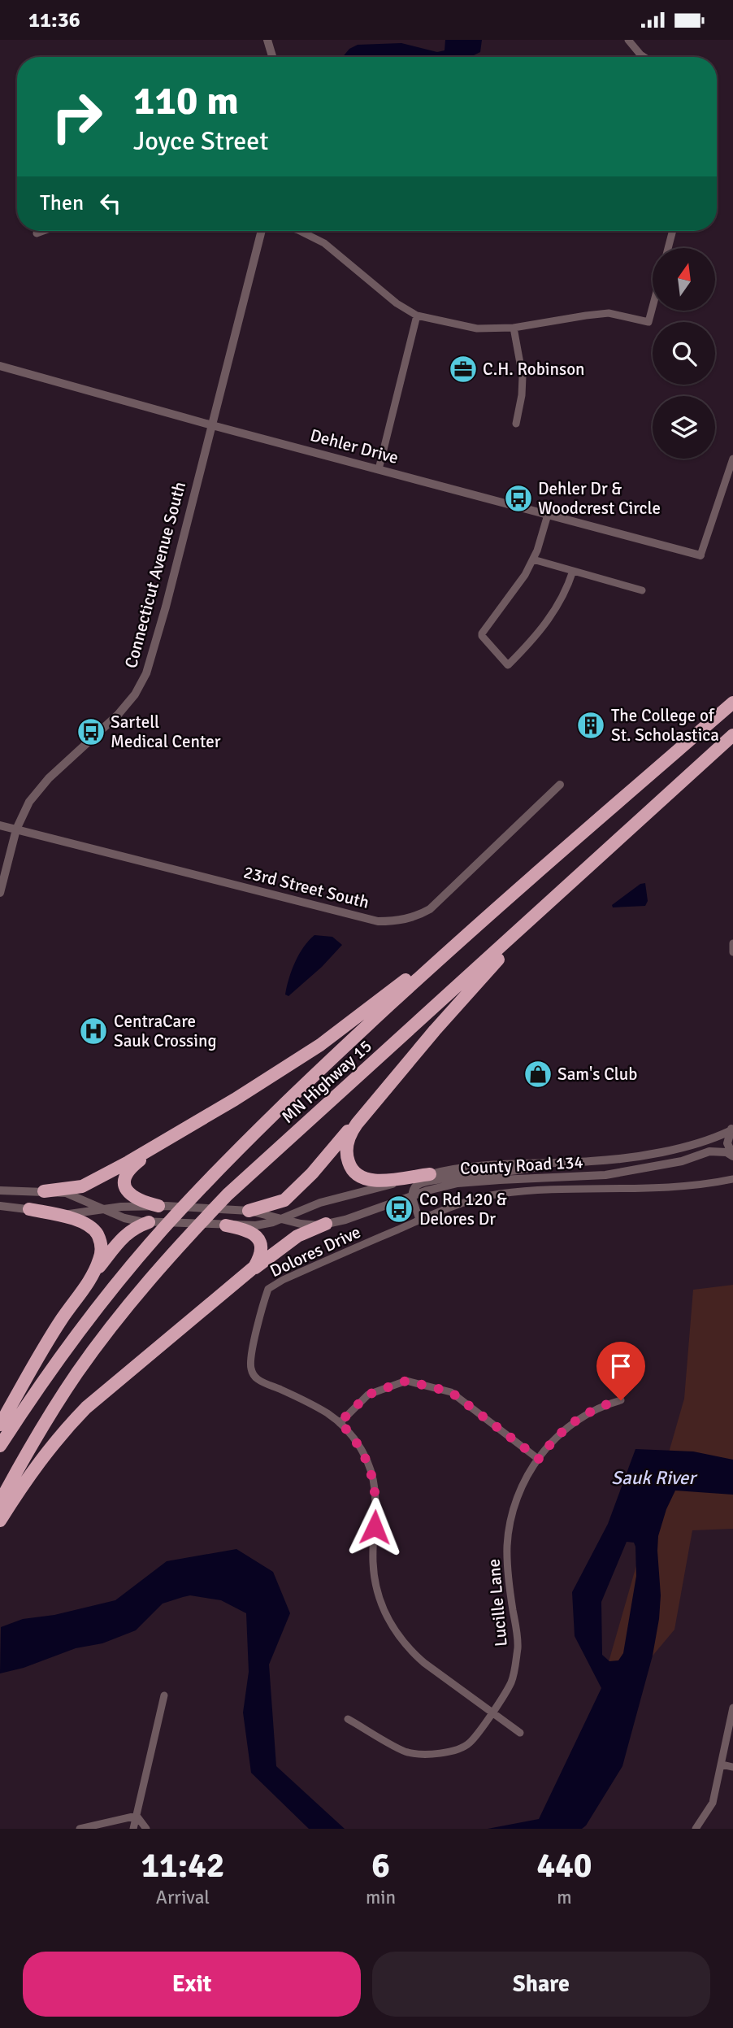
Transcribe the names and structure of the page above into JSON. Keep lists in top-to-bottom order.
{
  "streets": {
    "highway": ["MN Highway 15"],
    "street": [
      "Dehler Drive",
      "Connecticut Avenue South",
      "23rd Street South",
      "County Road 134",
      "Dolores Drive",
      "Lucille Lane"
    ]
  },
  "crossings": [
    ["Dehler Drive", "Connecticut Avenue South"],
    ["Connecticut Avenue South", "23rd Street South"],
    ["Dolores Drive", "Lucille Lane"]
  ],
  "water": ["Sauk River"],
  "places": {
    "office": ["C.H. Robinson"],
    "bus stop": ["Dehler Dr & Woodcrest Circle", "Sartell Medical Center", "Co Rd 120 & Delores Dr"],
    "building": ["The College of St. Scholastica"],
    "hospital": ["CentraCare Sauk Crossing"],
    "shop": ["Sam's Club"]
  },
  "north": "top",
  "page": {
    "status": "11:36",
    "turn": ["110 m", "Joyce Street"],
    "then": "Then",
    "eta": [
      "11:42",
      "Arrival",
      "6",
      "min",
      "440",
      "m"
    ],
    "buttons": ["Exit", "Share"]
  }
}
